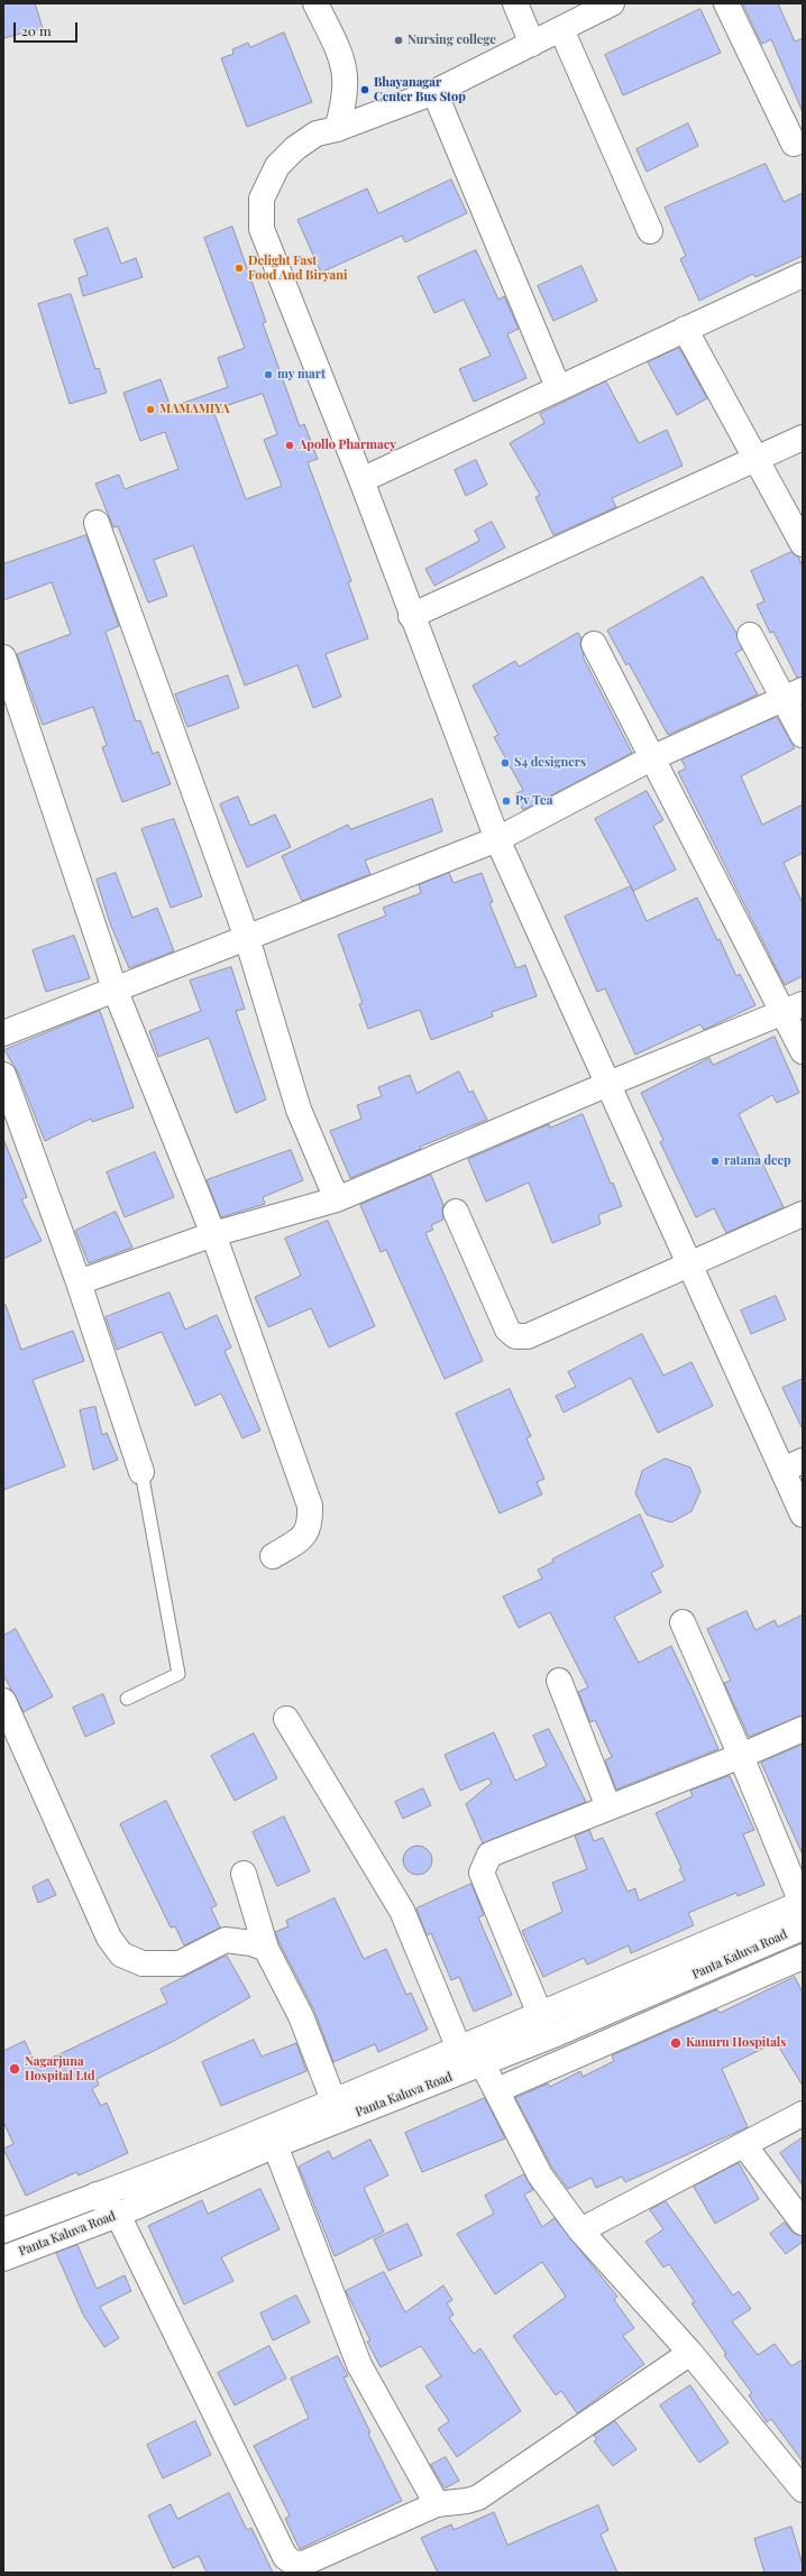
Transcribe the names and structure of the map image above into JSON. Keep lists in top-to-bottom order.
{
  "streets": {
    "street": ["Panta Kaluva Road"]
  },
  "places": [
    "Nursing college",
    "Bhayanagar Center Bus Stop",
    "Delight Fast Food And Biryani",
    "my mart",
    "MAMAMIYA",
    "Apollo Pharmacy",
    "S4 designers",
    "Pv Tea",
    "ratana deep",
    "Kanuru Hospitals",
    "Nagarjuna Hospital Ltd"
  ],
  "scale_bar": "20 m"
}
